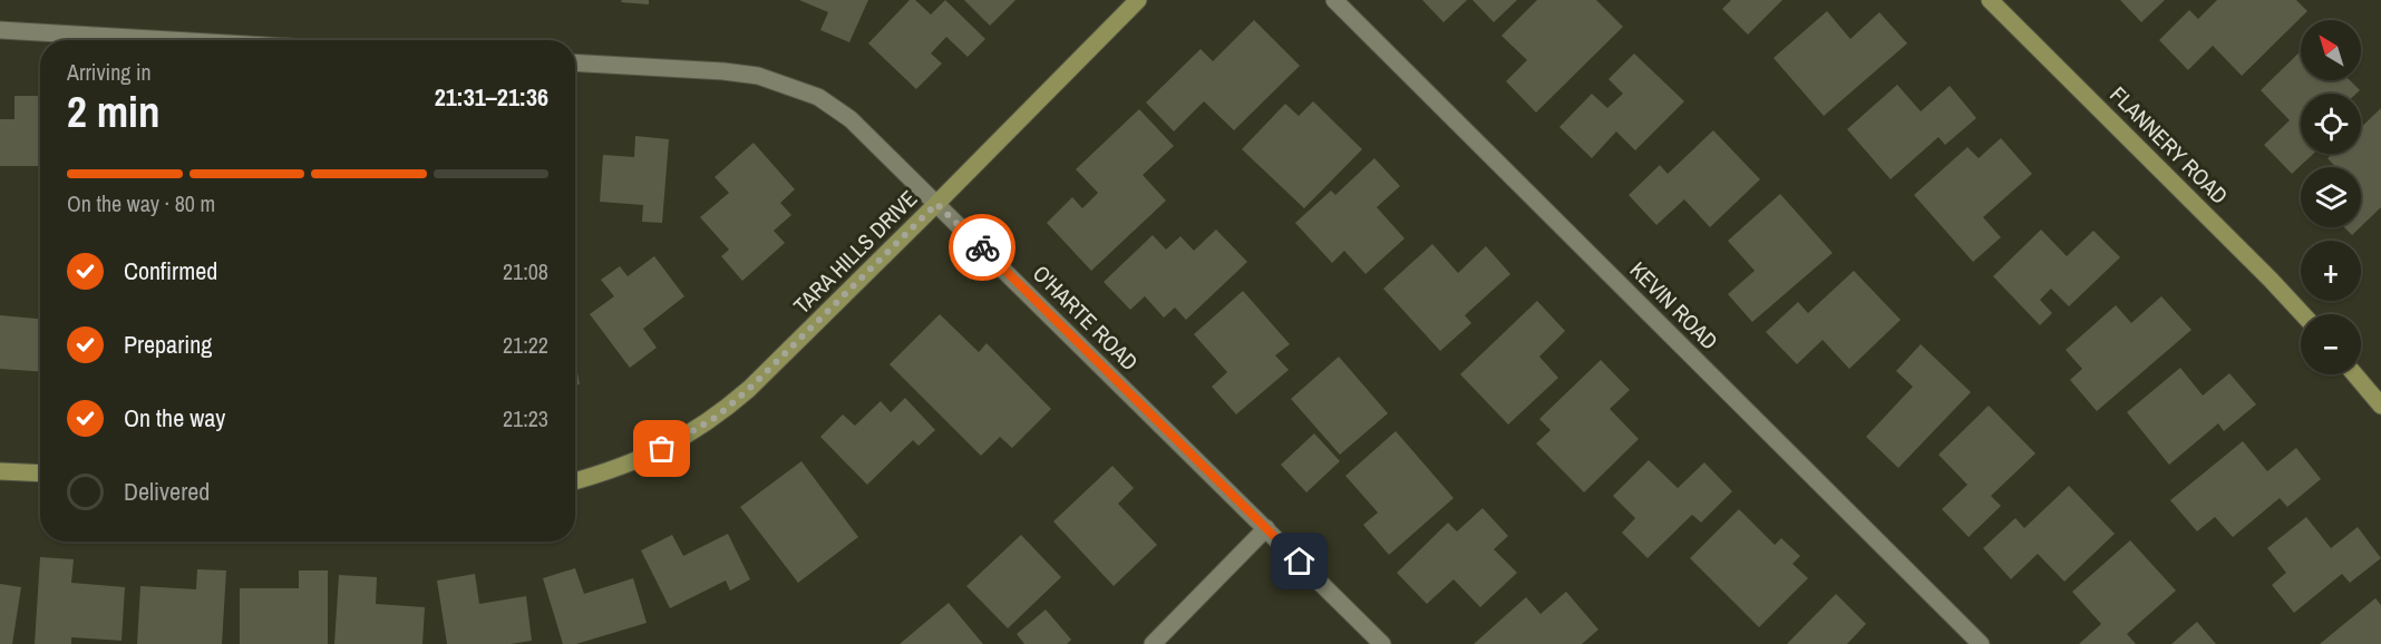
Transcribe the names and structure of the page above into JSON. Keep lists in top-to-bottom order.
{
  "streets": {
    "street": [
      "FLANNERY ROAD",
      "TARA HILLS DRIVE",
      "KEVIN ROAD",
      "O'HARTE ROAD"
    ]
  },
  "crossings": [
    ["TARA HILLS DRIVE", "O'HARTE ROAD"]
  ],
  "north": "top left",
  "page": {
    "map_buttons": ["+", "−"],
    "heading": ["2 min", "Arriving in", "21:31–21:36"],
    "bar": "On the way · 80 m",
    "list": [
      ["Confirmed", "21:08"],
      ["Preparing", "21:22"],
      ["On the way", "21:23"],
      "Delivered"
    ]
  }
}
